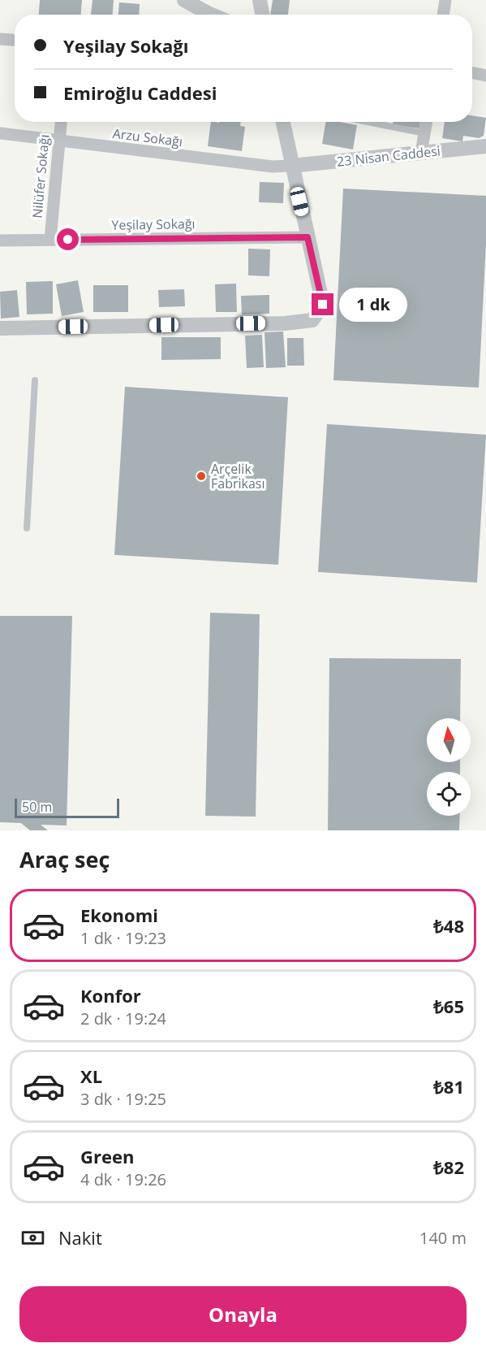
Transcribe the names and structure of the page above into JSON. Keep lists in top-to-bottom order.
{
  "streets": {
    "street": [
      "Arzu Sokağı",
      "23 Nisan Caddesi",
      "Nilüfer Sokağı",
      "Yeşilay Sokağı"
    ]
  },
  "crossings": [
    ["Arzu Sokağı", "23 Nisan Caddesi"],
    ["Arzu Sokağı", "Nilüfer Sokağı"],
    ["Nilüfer Sokağı", "Yeşilay Sokağı"]
  ],
  "places": ["Arçelik Fabrikası"],
  "scale_bar": "50 m",
  "north": "top",
  "page": {
    "banner": ["Yeşilay Sokağı", "Emiroğlu Caddesi"],
    "bubble": "1 dk",
    "scale": "50 m",
    "heading": "Araç seç",
    "list": [
      {
        "name": "Ekonomi",
        "note": "1 dk · 19:23",
        "value": "₺48"
      },
      {
        "name": "Konfor",
        "note": "2 dk · 19:24",
        "value": "₺65"
      },
      {
        "name": "XL",
        "note": "3 dk · 19:25",
        "value": "₺81"
      },
      {
        "name": "Green",
        "note": "4 dk · 19:26",
        "value": "₺82"
      }
    ],
    "pay": ["Nakit", "140 m"],
    "buttons": "Onayla"
  }
}
